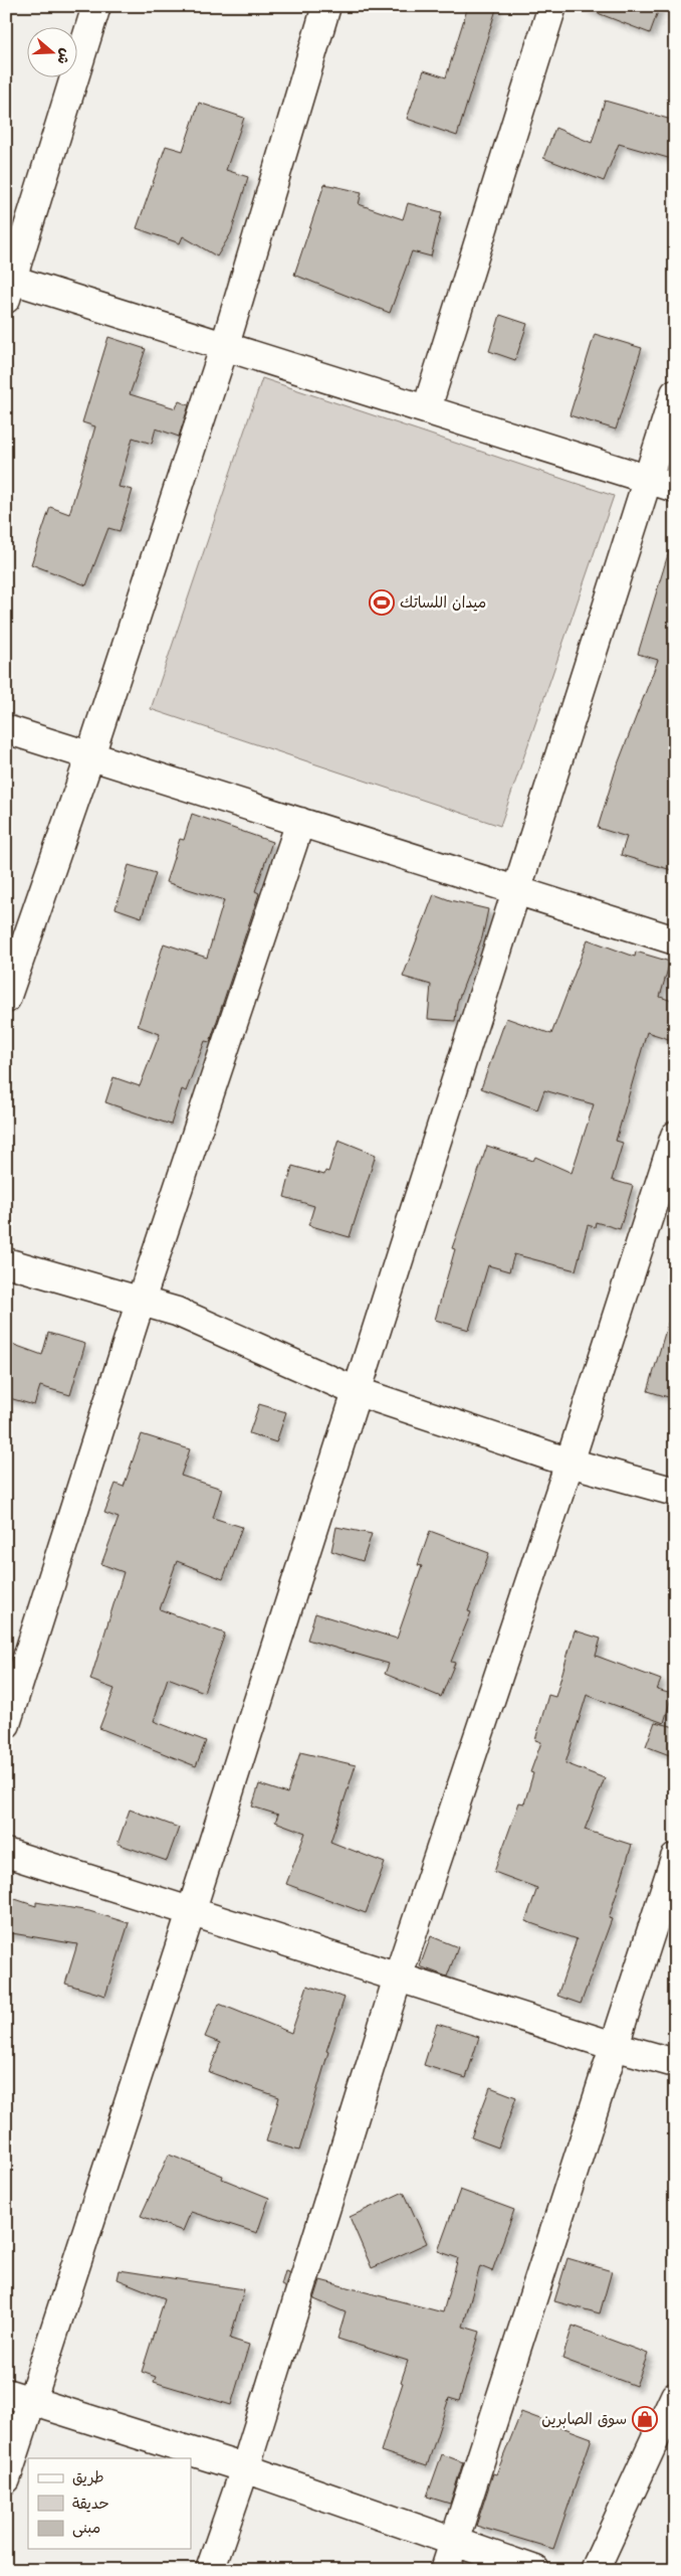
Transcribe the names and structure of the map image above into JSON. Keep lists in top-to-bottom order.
{
  "places": {
    "sports": ["ميدان اللساتك"],
    "shop": ["سوق الصابرين"]
  },
  "legend": ["طريق", "حديقة", "مبنى"],
  "north": "right"
}
